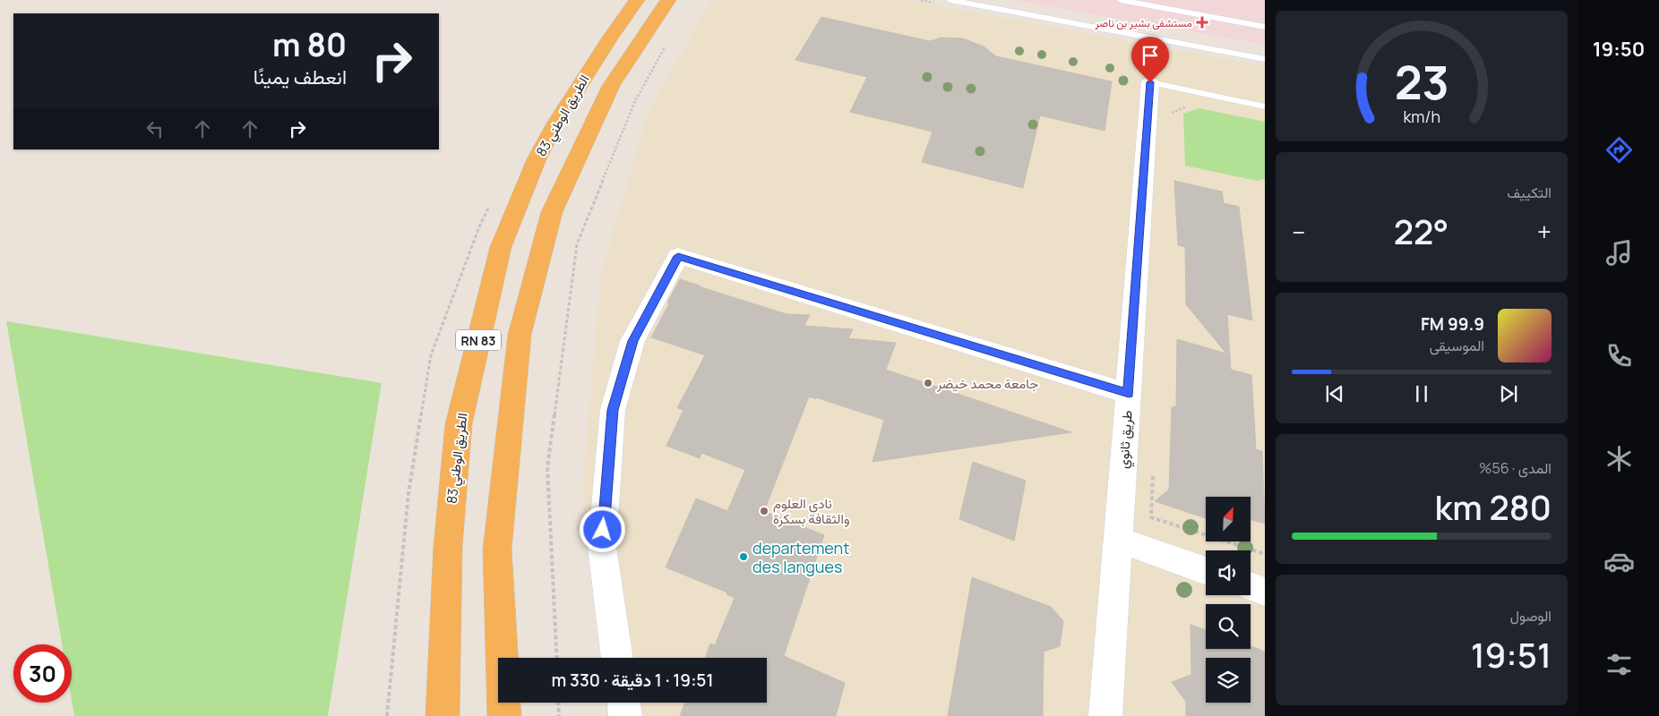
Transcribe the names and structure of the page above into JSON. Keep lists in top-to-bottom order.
{
  "streets": {
    "highway": ["الطريق الوطني 83", "RN 83"],
    "street": ["طريق ثانوي"]
  },
  "places": {
    "health": ["مستشفى بشير بن ناصر"],
    "other": ["جامعة محمد خيضر", "نادي العلوم والثقافة بسكرة", "departement des langues"]
  },
  "north": "top right",
  "page": {
    "tabs": "19:50",
    "turn": ["80 m", "انعطف يمينًا"],
    "tile": [
      "التكييف",
      ["المدى · 56%", "280 km"],
      ["الوصول", "19:51"]
    ],
    "heat": ["−", "22°", "+"],
    "song": ["99.9 FM", "الموسيقى"],
    "limit": "30",
    "trip": "19:51 · 1 دقيقة · 330 m",
    "gauge": ["23", "km/h"]
  }
}
